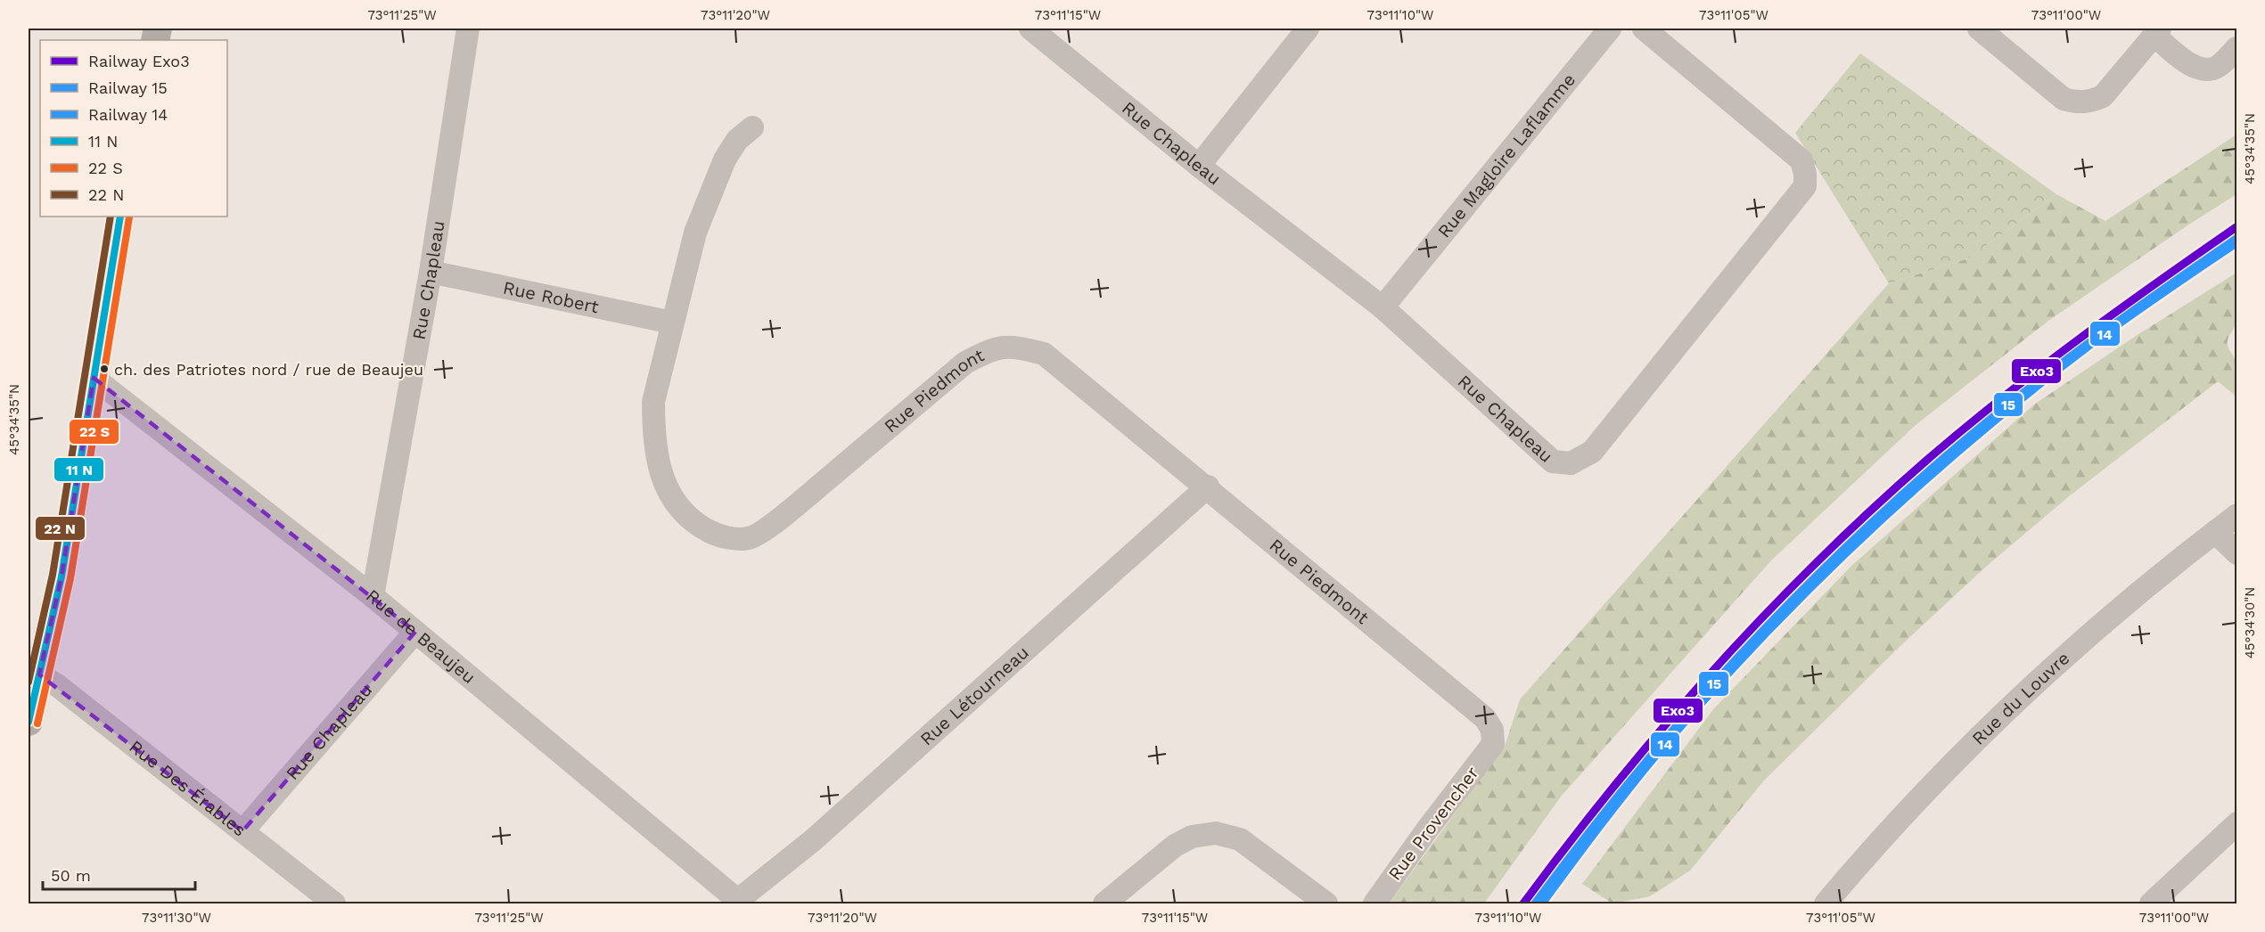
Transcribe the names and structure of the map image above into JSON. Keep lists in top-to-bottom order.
{
  "streets": {
    "street": [
      "Rue Chapleau",
      "Rue Magloire Laflamme",
      "Rue Robert",
      "Rue Piedmont",
      "Rue de Beaujeu",
      "Rue Létourneau",
      "Rue du Louvre",
      "Rue Des Érables",
      "Rue Provencher"
    ]
  },
  "crossings": [
    ["Rue Chapleau", "Rue Magloire Laflamme"],
    ["Rue Chapleau", "Rue Robert"],
    ["Rue Chapleau", "Rue de Beaujeu"],
    ["Rue Chapleau", "Rue Des Érables"],
    ["Rue Robert", "Rue Piedmont"],
    ["Rue Piedmont", "Rue Létourneau"],
    ["Rue Piedmont", "Rue Provencher"],
    ["Rue de Beaujeu", "Rue Létourneau"]
  ],
  "places": ["ch. des Patriotes nord / rue de Beaujeu"],
  "lines": ["rail line Exo3", "rail line 15", "rail line 14"],
  "legend": [
    "Railway Exo3",
    "Railway 15",
    "Railway 14",
    "11 N",
    "22 S",
    "22 N"
  ],
  "scale_bar": "50 m",
  "coordinates": [
    "73°11'25\"W",
    "73°11'20\"W",
    "73°11'15\"W",
    "73°11'10\"W",
    "73°11'05\"W",
    "73°11'00\"W",
    "45°34'35\"N",
    "45°34'30\"N",
    "73°11'30\"W"
  ]
}
